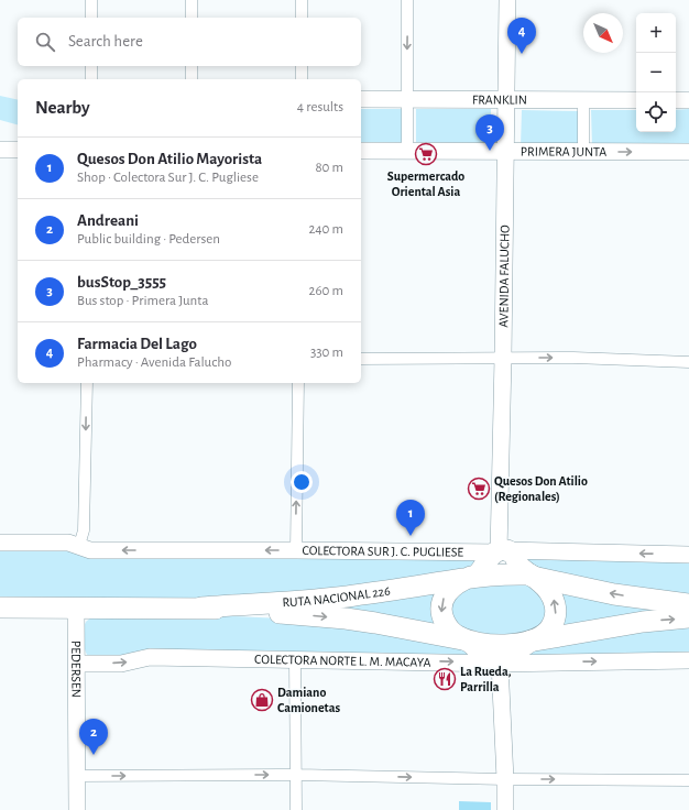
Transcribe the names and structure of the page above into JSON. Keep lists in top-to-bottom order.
{
  "streets": {
    "highway": ["RUTA NACIONAL 226"],
    "main road": [
      "FRANKLIN",
      "PRIMERA JUNTA",
      "AVENIDA FALUCHO",
      "COLECTORA SUR J. C. PUGLIESE",
      "COLECTORA NORTE L. M. MACAYA",
      "PEDERSEN"
    ]
  },
  "crossings": [
    ["FRANKLIN", "AVENIDA FALUCHO"],
    ["PRIMERA JUNTA", "AVENIDA FALUCHO"],
    ["AVENIDA FALUCHO", "COLECTORA SUR J. C. PUGLIESE"],
    ["RUTA NACIONAL 226", "PEDERSEN"],
    ["COLECTORA NORTE L. M. MACAYA", "PEDERSEN"]
  ],
  "one_way": ["COLECTORA SUR J. C. PUGLIESE", "COLECTORA NORTE L. M. MACAYA"],
  "places": {
    "supermarket": ["Supermercado Oriental Asia", "Quesos Don Atilio (Regionales)"],
    "restaurant": ["La Rueda, Parrilla"],
    "shop": ["Damiano Camionetas"]
  },
  "north": "bottom right",
  "page": {
    "map_buttons": ["+", "−"],
    "pins": [
      "4",
      "3",
      "1",
      "2"
    ],
    "search": "Search here",
    "heading": ["Nearby", "4 results"],
    "list": [
      {
        "mark": "1",
        "name": "Quesos Don Atilio Mayorista",
        "note": "Shop · Colectora Sur J. C. Pugliese",
        "value": "80 m"
      },
      {
        "mark": "2",
        "name": "Andreani",
        "note": "Public building · Pedersen",
        "value": "240 m"
      },
      {
        "mark": "3",
        "name": "busStop_3555",
        "note": "Bus stop · Primera Junta",
        "value": "260 m"
      },
      {
        "mark": "4",
        "name": "Farmacia Del Lago",
        "note": "Pharmacy · Avenida Falucho",
        "value": "330 m"
      }
    ]
  }
}
